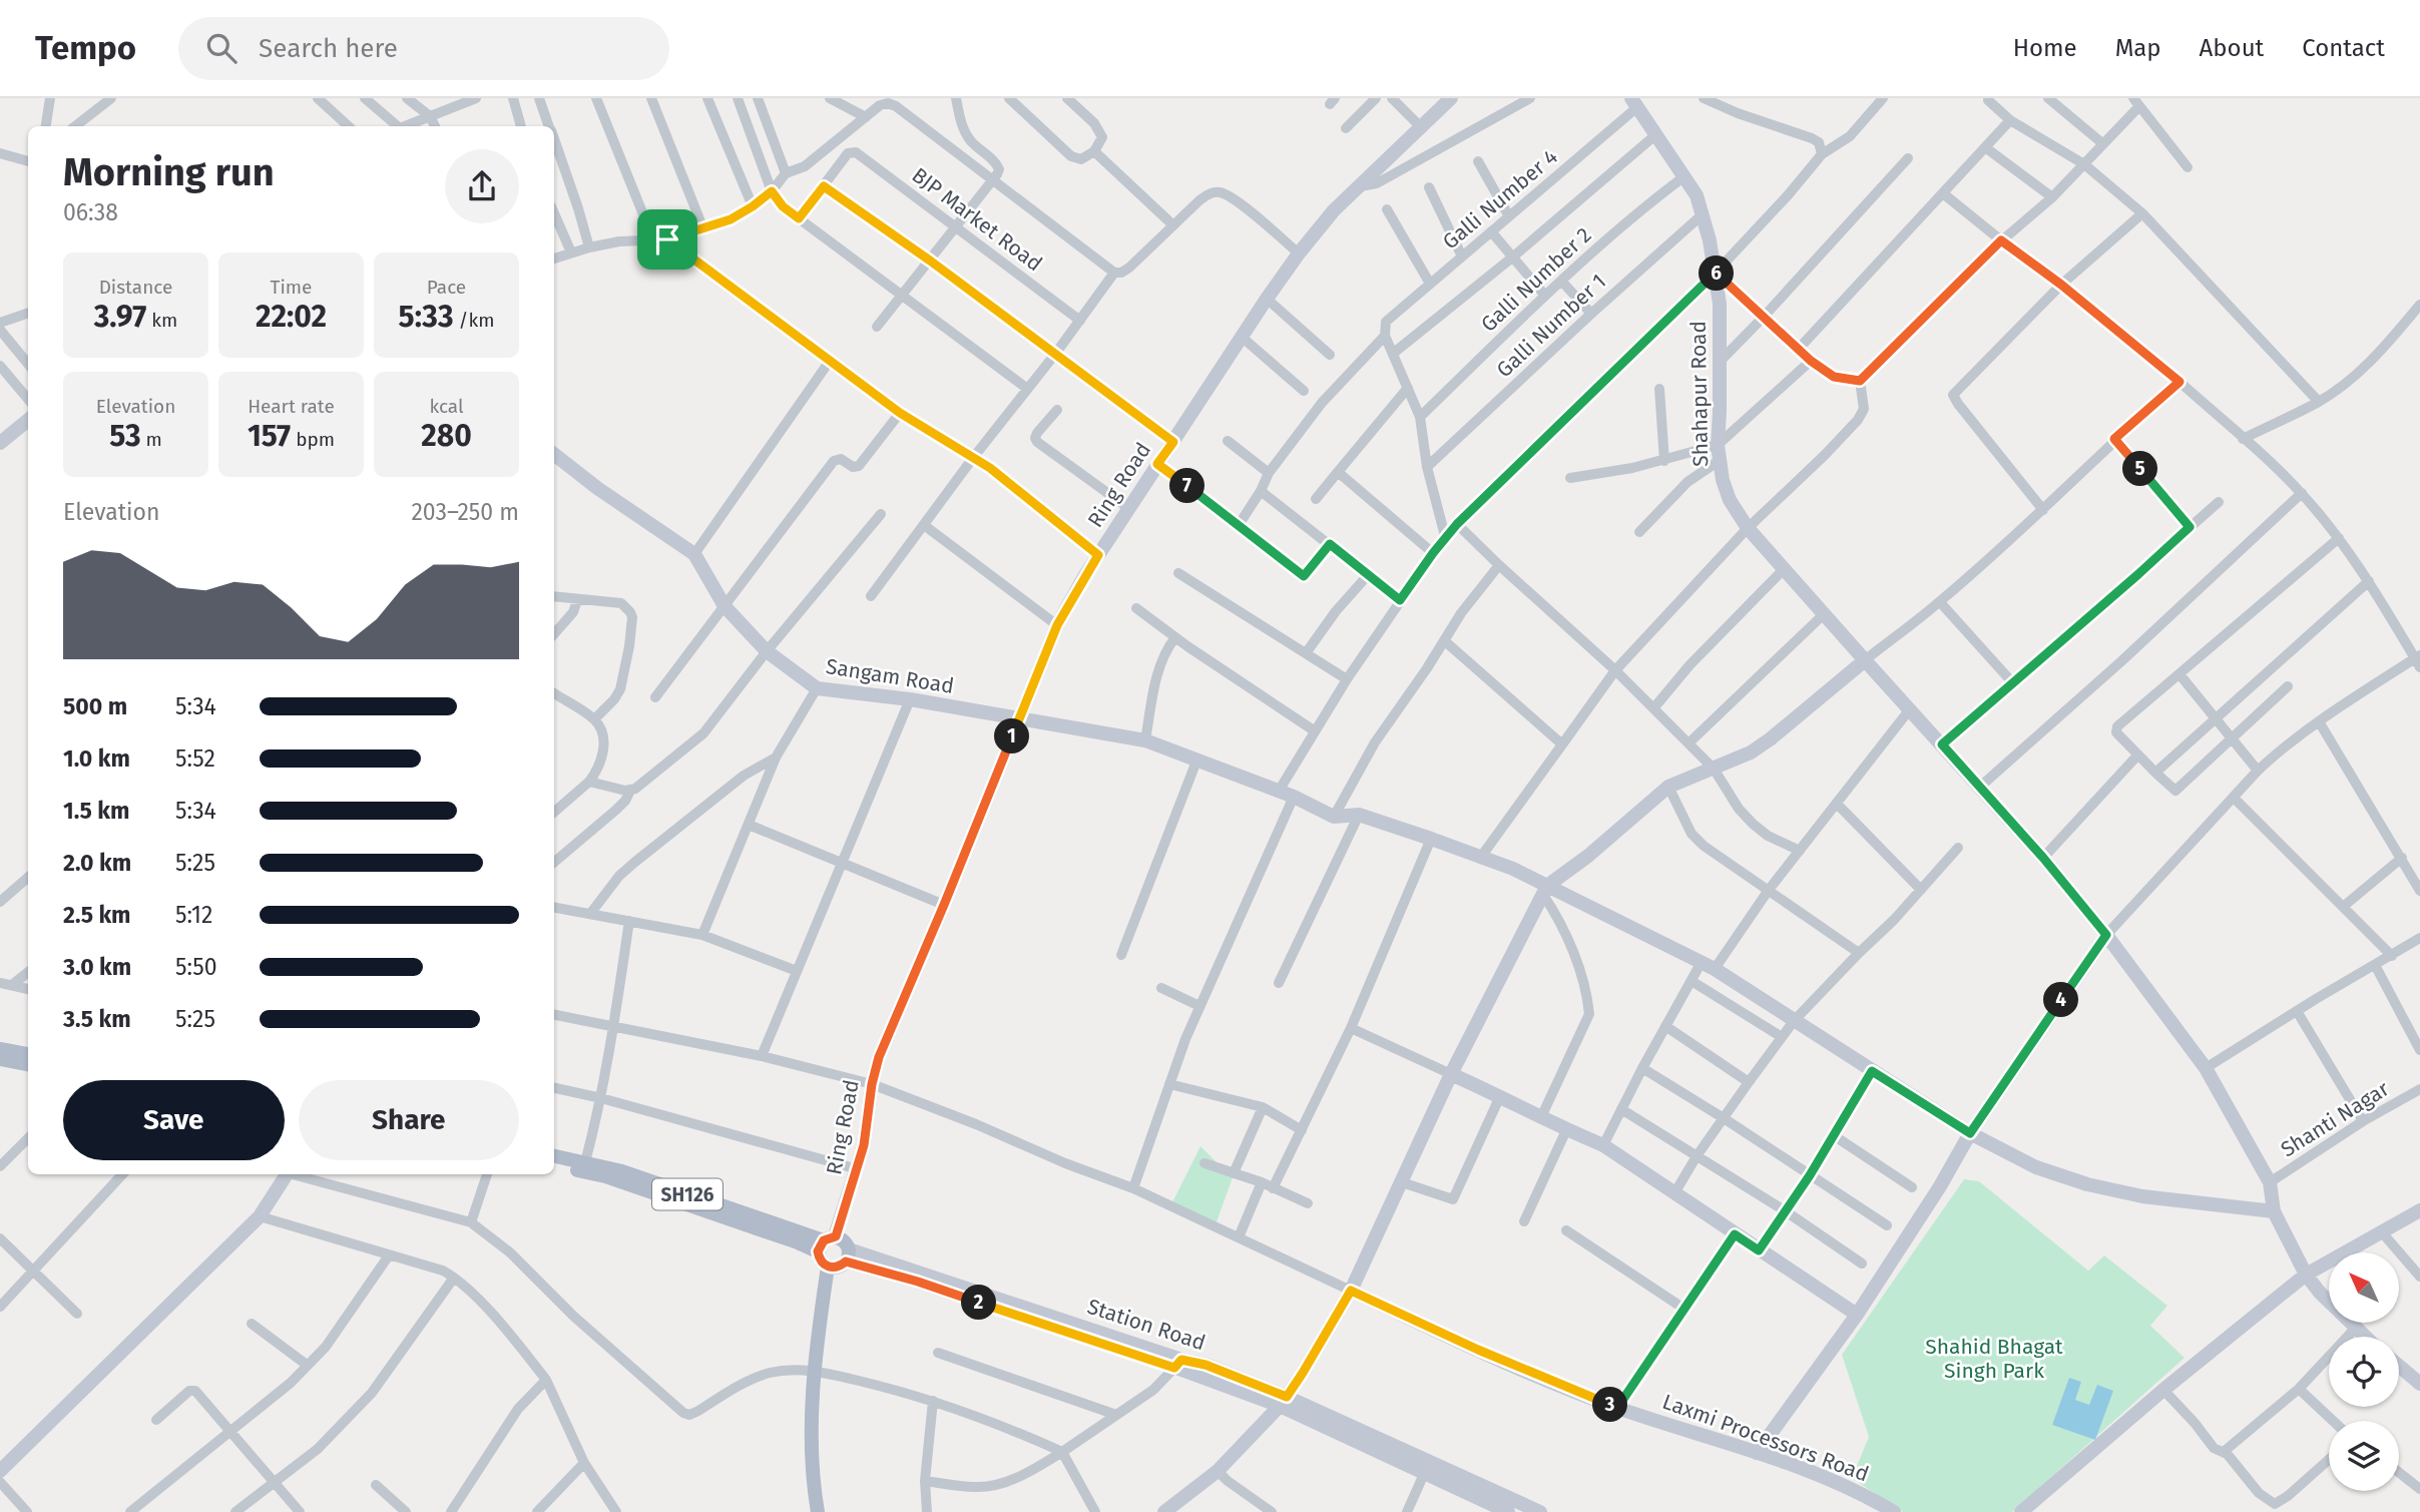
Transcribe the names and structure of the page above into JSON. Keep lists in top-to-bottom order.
{
  "streets": {
    "main road": [
      "Shahapur Road",
      "Ring Road",
      "Sangam Road",
      "SH126",
      "Station Road",
      "Laxmi Processors Road"
    ],
    "street": [
      "Galli Number 4",
      "BJP Market Road",
      "Galli Number 2",
      "Galli Number 1",
      "Shanti Nagar"
    ]
  },
  "crossings": [
    ["Galli Number 4", "Shahapur Road"],
    ["Galli Number 2", "Shahapur Road"],
    ["Galli Number 1", "Shahapur Road"],
    ["Shahapur Road", "Shanti Nagar"],
    ["Ring Road", "Sangam Road"],
    ["Ring Road", "SH126"],
    ["Ring Road", "Station Road"],
    ["SH126", "Station Road"]
  ],
  "parks": ["Shahid Bhagat Singh Park"],
  "north": "top left",
  "page": {
    "header": "Tempo",
    "search": "Search here",
    "nav": [
      "Home",
      "Map",
      "About",
      "Contact"
    ],
    "heading": ["Morning run", "06:38"],
    "stats": [
      ["Distance", "3.97 km"],
      ["Time", "22:02"],
      ["Pace", "5:33 /km"],
      ["Elevation", "53 m"],
      ["Heart rate", "157 bpm"],
      ["kcal", "280"]
    ],
    "pins": [
      "6",
      "5",
      "7",
      "1",
      "4",
      "2",
      "3"
    ],
    "chart": ["Elevation", "203–250 m"],
    "list": [
      {
        "name": "500 m",
        "note": "5:34"
      },
      {
        "name": "1.0 km",
        "note": "5:52"
      },
      {
        "name": "1.5 km",
        "note": "5:34"
      },
      {
        "name": "2.0 km",
        "note": "5:25"
      },
      {
        "name": "2.5 km",
        "note": "5:12"
      },
      {
        "name": "3.0 km",
        "note": "5:50"
      },
      {
        "name": "3.5 km",
        "note": "5:25"
      }
    ],
    "buttons": ["Save", "Share"]
  }
}
